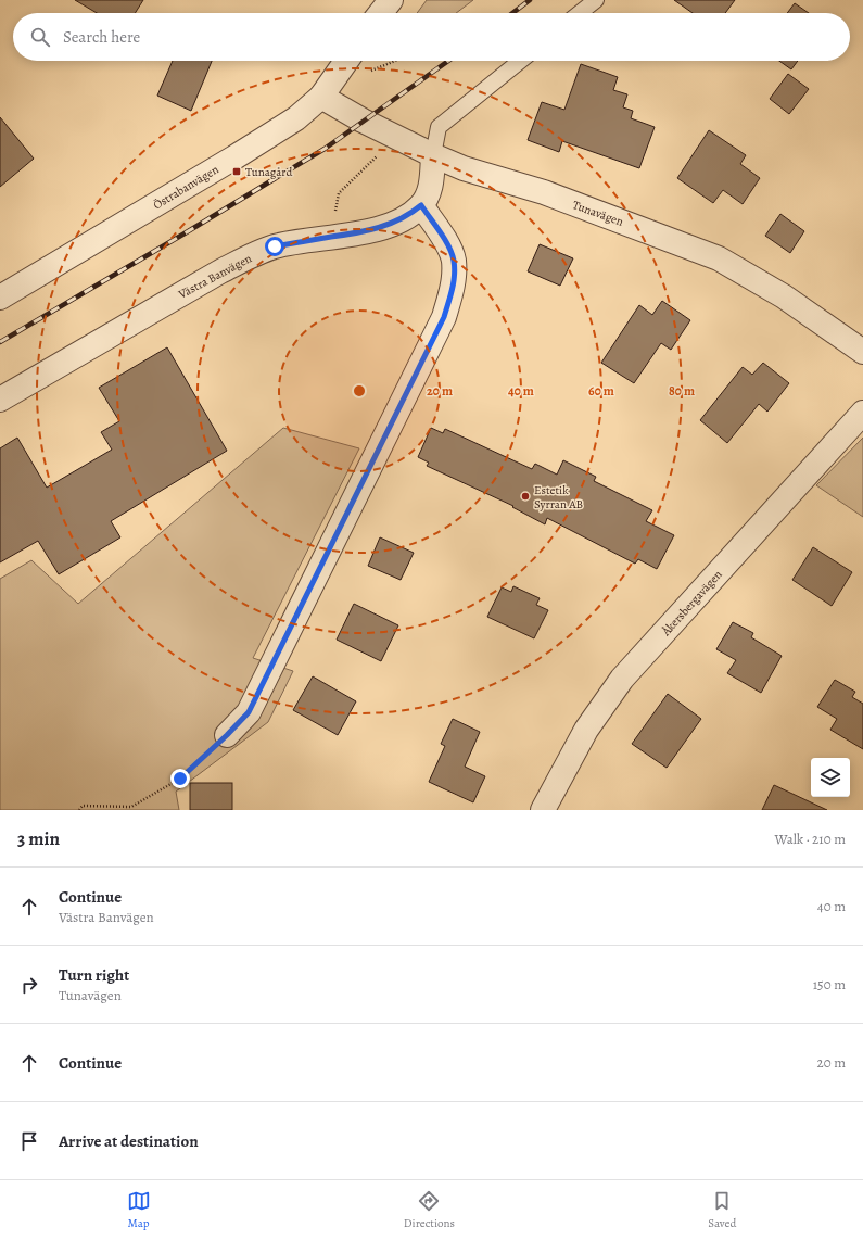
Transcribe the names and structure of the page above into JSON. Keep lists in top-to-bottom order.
{
  "streets": {
    "street": [
      "Östrabanvägen",
      "Tunavägen",
      "Västra Banvägen",
      "Åkersbergavägen"
    ]
  },
  "crossings": [
    ["Östrabanvägen", "Tunavägen"]
  ],
  "places": {
    "transit": ["Tunagård"],
    "other": ["Estetik Syrran AB"]
  },
  "page": {
    "search": "Search here",
    "heading": ["3 min", "Walk · 210 m"],
    "list": [
      ["Continue", "Västra Banvägen", "40 m"],
      ["Turn right", "Tunavägen", "150 m"],
      ["Continue", "20 m"],
      "Arrive at destination"
    ],
    "nav": ["Map", "Directions", "Saved"]
  },
  "rings": [
    "20 m",
    "40 m",
    "60 m",
    "80 m"
  ]
}
